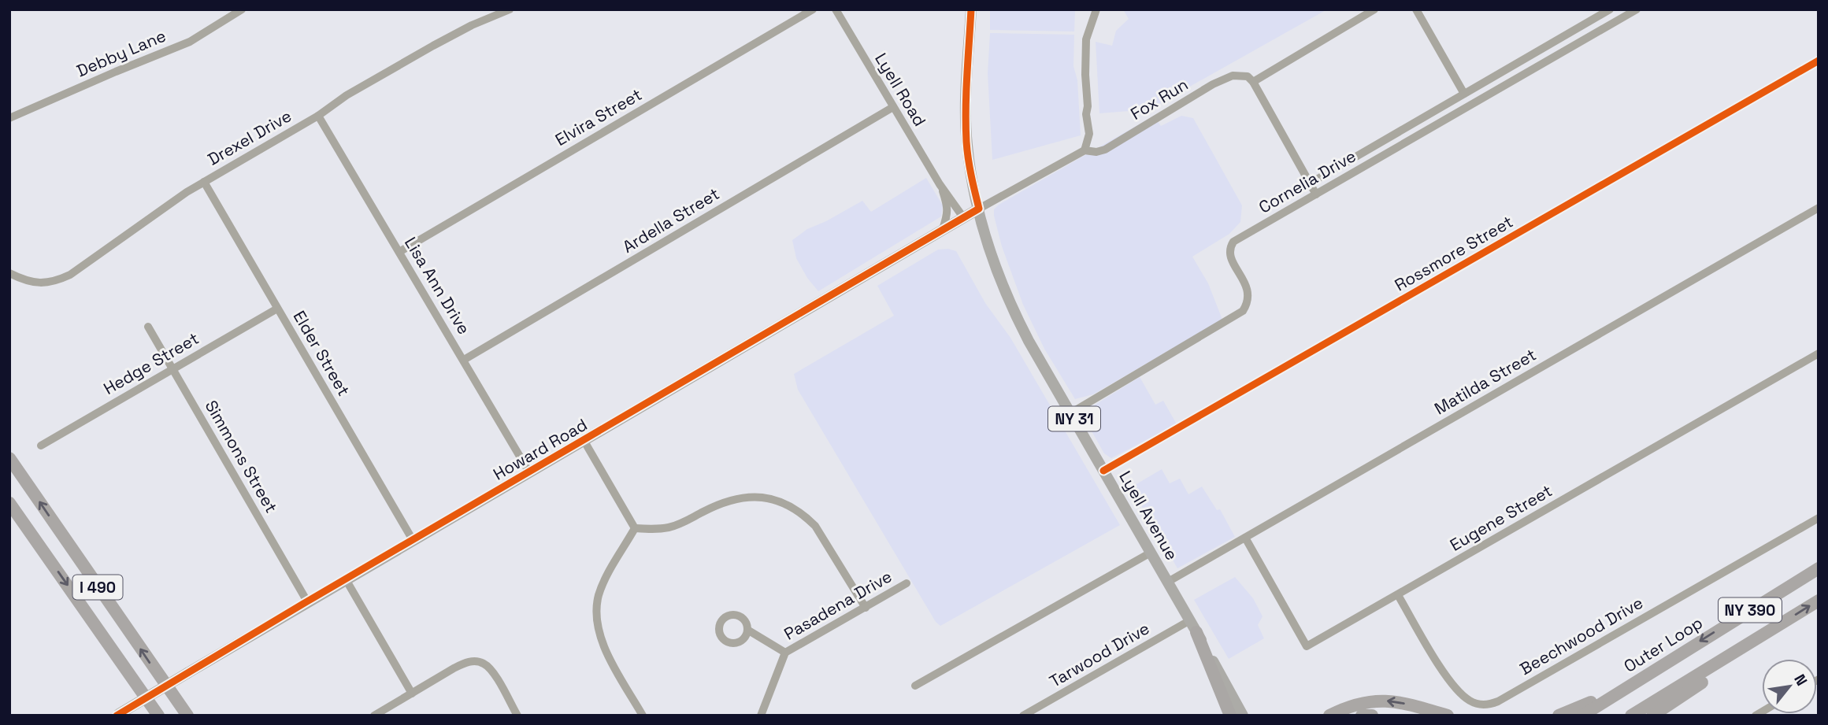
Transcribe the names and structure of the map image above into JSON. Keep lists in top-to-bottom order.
{
  "streets": {
    "highway": ["I 490", "NY 390", "Outer Loop"],
    "main road": ["NY 31", "Howard Road", "Lyell Avenue"],
    "street": [
      "Debby Lane",
      "Lyell Road",
      "Fox Run",
      "Elvira Street",
      "Drexel Drive",
      "Cornelia Drive",
      "Ardella Street",
      "Rossmore Street",
      "Lisa Ann Drive",
      "Elder Street",
      "Hedge Street",
      "Matilda Street",
      "Simmons Street",
      "Eugene Street",
      "Pasadena Drive",
      "Beechwood Drive",
      "Tarwood Drive"
    ]
  },
  "crossings": [
    ["Lyell Road", "Ardella Street"],
    ["Lyell Road", "Howard Road"],
    ["Fox Run", "NY 31"],
    ["Fox Run", "Howard Road"],
    ["Fox Run", "Lyell Avenue"],
    ["Elvira Street", "Lisa Ann Drive"],
    ["Drexel Drive", "Lisa Ann Drive"],
    ["Drexel Drive", "Elder Street"],
    ["Cornelia Drive", "Lyell Avenue"],
    ["Ardella Street", "Lisa Ann Drive"],
    ["Rossmore Street", "Lyell Avenue"],
    ["Lisa Ann Drive", "Howard Road"],
    ["Elder Street", "Hedge Street"],
    ["Elder Street", "Howard Road"],
    ["Hedge Street", "Simmons Street"],
    ["Matilda Street", "Lyell Avenue"],
    ["Matilda Street", "Eugene Street"],
    ["NY 31", "Howard Road"],
    ["NY 31", "Lyell Avenue"],
    ["Howard Road", "Simmons Street"],
    ["Howard Road", "Lyell Avenue"],
    ["Lyell Avenue", "Tarwood Drive"],
    ["Eugene Street", "Beechwood Drive"]
  ],
  "north": "top right"
}
